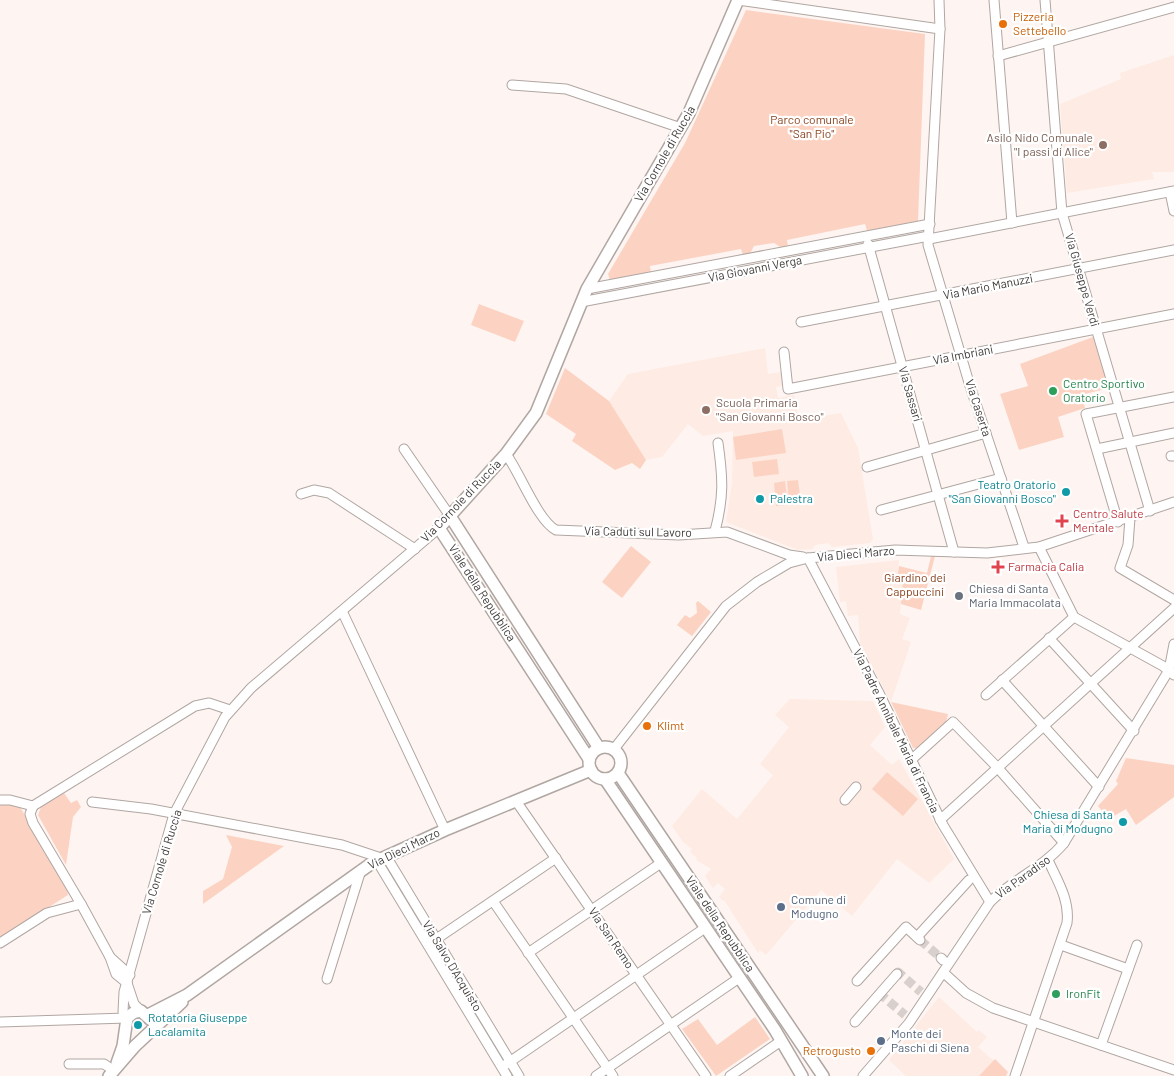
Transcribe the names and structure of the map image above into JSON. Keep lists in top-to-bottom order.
{
  "streets": {
    "main road": ["Via Cornole di Ruccia", "Via Dieci Marzo", "Viale della Repubblica"],
    "street": [
      "Via Giovanni Verga",
      "Via Giuseppe Verdi",
      "Via Mario Manuzzi",
      "Via Imbriani",
      "Via Sassari",
      "Via Caserta",
      "Via Caduti sul Lavoro",
      "Via Padre Annibale Maria di Francia",
      "Via Paradiso",
      "Via San Remo",
      "Via Salvo D'Acquisto"
    ]
  },
  "crossings": [
    ["Via Cornole di Ruccia", "Via Giovanni Verga"],
    ["Via Cornole di Ruccia", "Via Caduti sul Lavoro"],
    ["Via Cornole di Ruccia", "Via Dieci Marzo"],
    ["Via Cornole di Ruccia", "Viale della Repubblica"],
    ["Via Giovanni Verga", "Via Giuseppe Verdi"],
    ["Via Giovanni Verga", "Via Sassari"],
    ["Via Giovanni Verga", "Via Caserta"],
    ["Via Giuseppe Verdi", "Via Mario Manuzzi"],
    ["Via Giuseppe Verdi", "Via Imbriani"],
    ["Via Giuseppe Verdi", "Via Dieci Marzo"],
    ["Via Mario Manuzzi", "Via Sassari"],
    ["Via Mario Manuzzi", "Via Caserta"],
    ["Via Imbriani", "Via Sassari"],
    ["Via Imbriani", "Via Caserta"],
    ["Via Sassari", "Via Dieci Marzo"],
    ["Via Caserta", "Via Dieci Marzo"],
    ["Via Caduti sul Lavoro", "Via Dieci Marzo"],
    ["Via Caduti sul Lavoro", "Via Padre Annibale Maria di Francia"],
    ["Via Dieci Marzo", "Viale della Repubblica"],
    ["Via Dieci Marzo", "Via Padre Annibale Maria di Francia"],
    ["Via Dieci Marzo", "Via San Remo"],
    ["Via Dieci Marzo", "Via Salvo D'Acquisto"],
    ["Via Padre Annibale Maria di Francia", "Via Paradiso"]
  ],
  "parks": ["Parco comunale \"San Pio\"", "Giardino dei Cappuccini"],
  "places": {
    "other": [
      "Pizzeria Settebello",
      "Asilo Nido Comunale \"I passi di Alice\"",
      "Centro Sportivo Oratorio",
      "Scuola Primaria \"San Giovanni Bosco\"",
      "Teatro Oratorio \"San Giovanni Bosco\"",
      "Palestra",
      "Chiesa di Santa Maria Immacolata",
      "Klimt",
      "Chiesa di Santa Maria di Modugno",
      "Comune di Modugno",
      "IronFit",
      "Rotatoria Giuseppe Lacalamita",
      "Monte dei Paschi di Siena",
      "Retrogusto"
    ],
    "health": ["Centro Salute Mentale", "Farmacia Calia"]
  }
}
